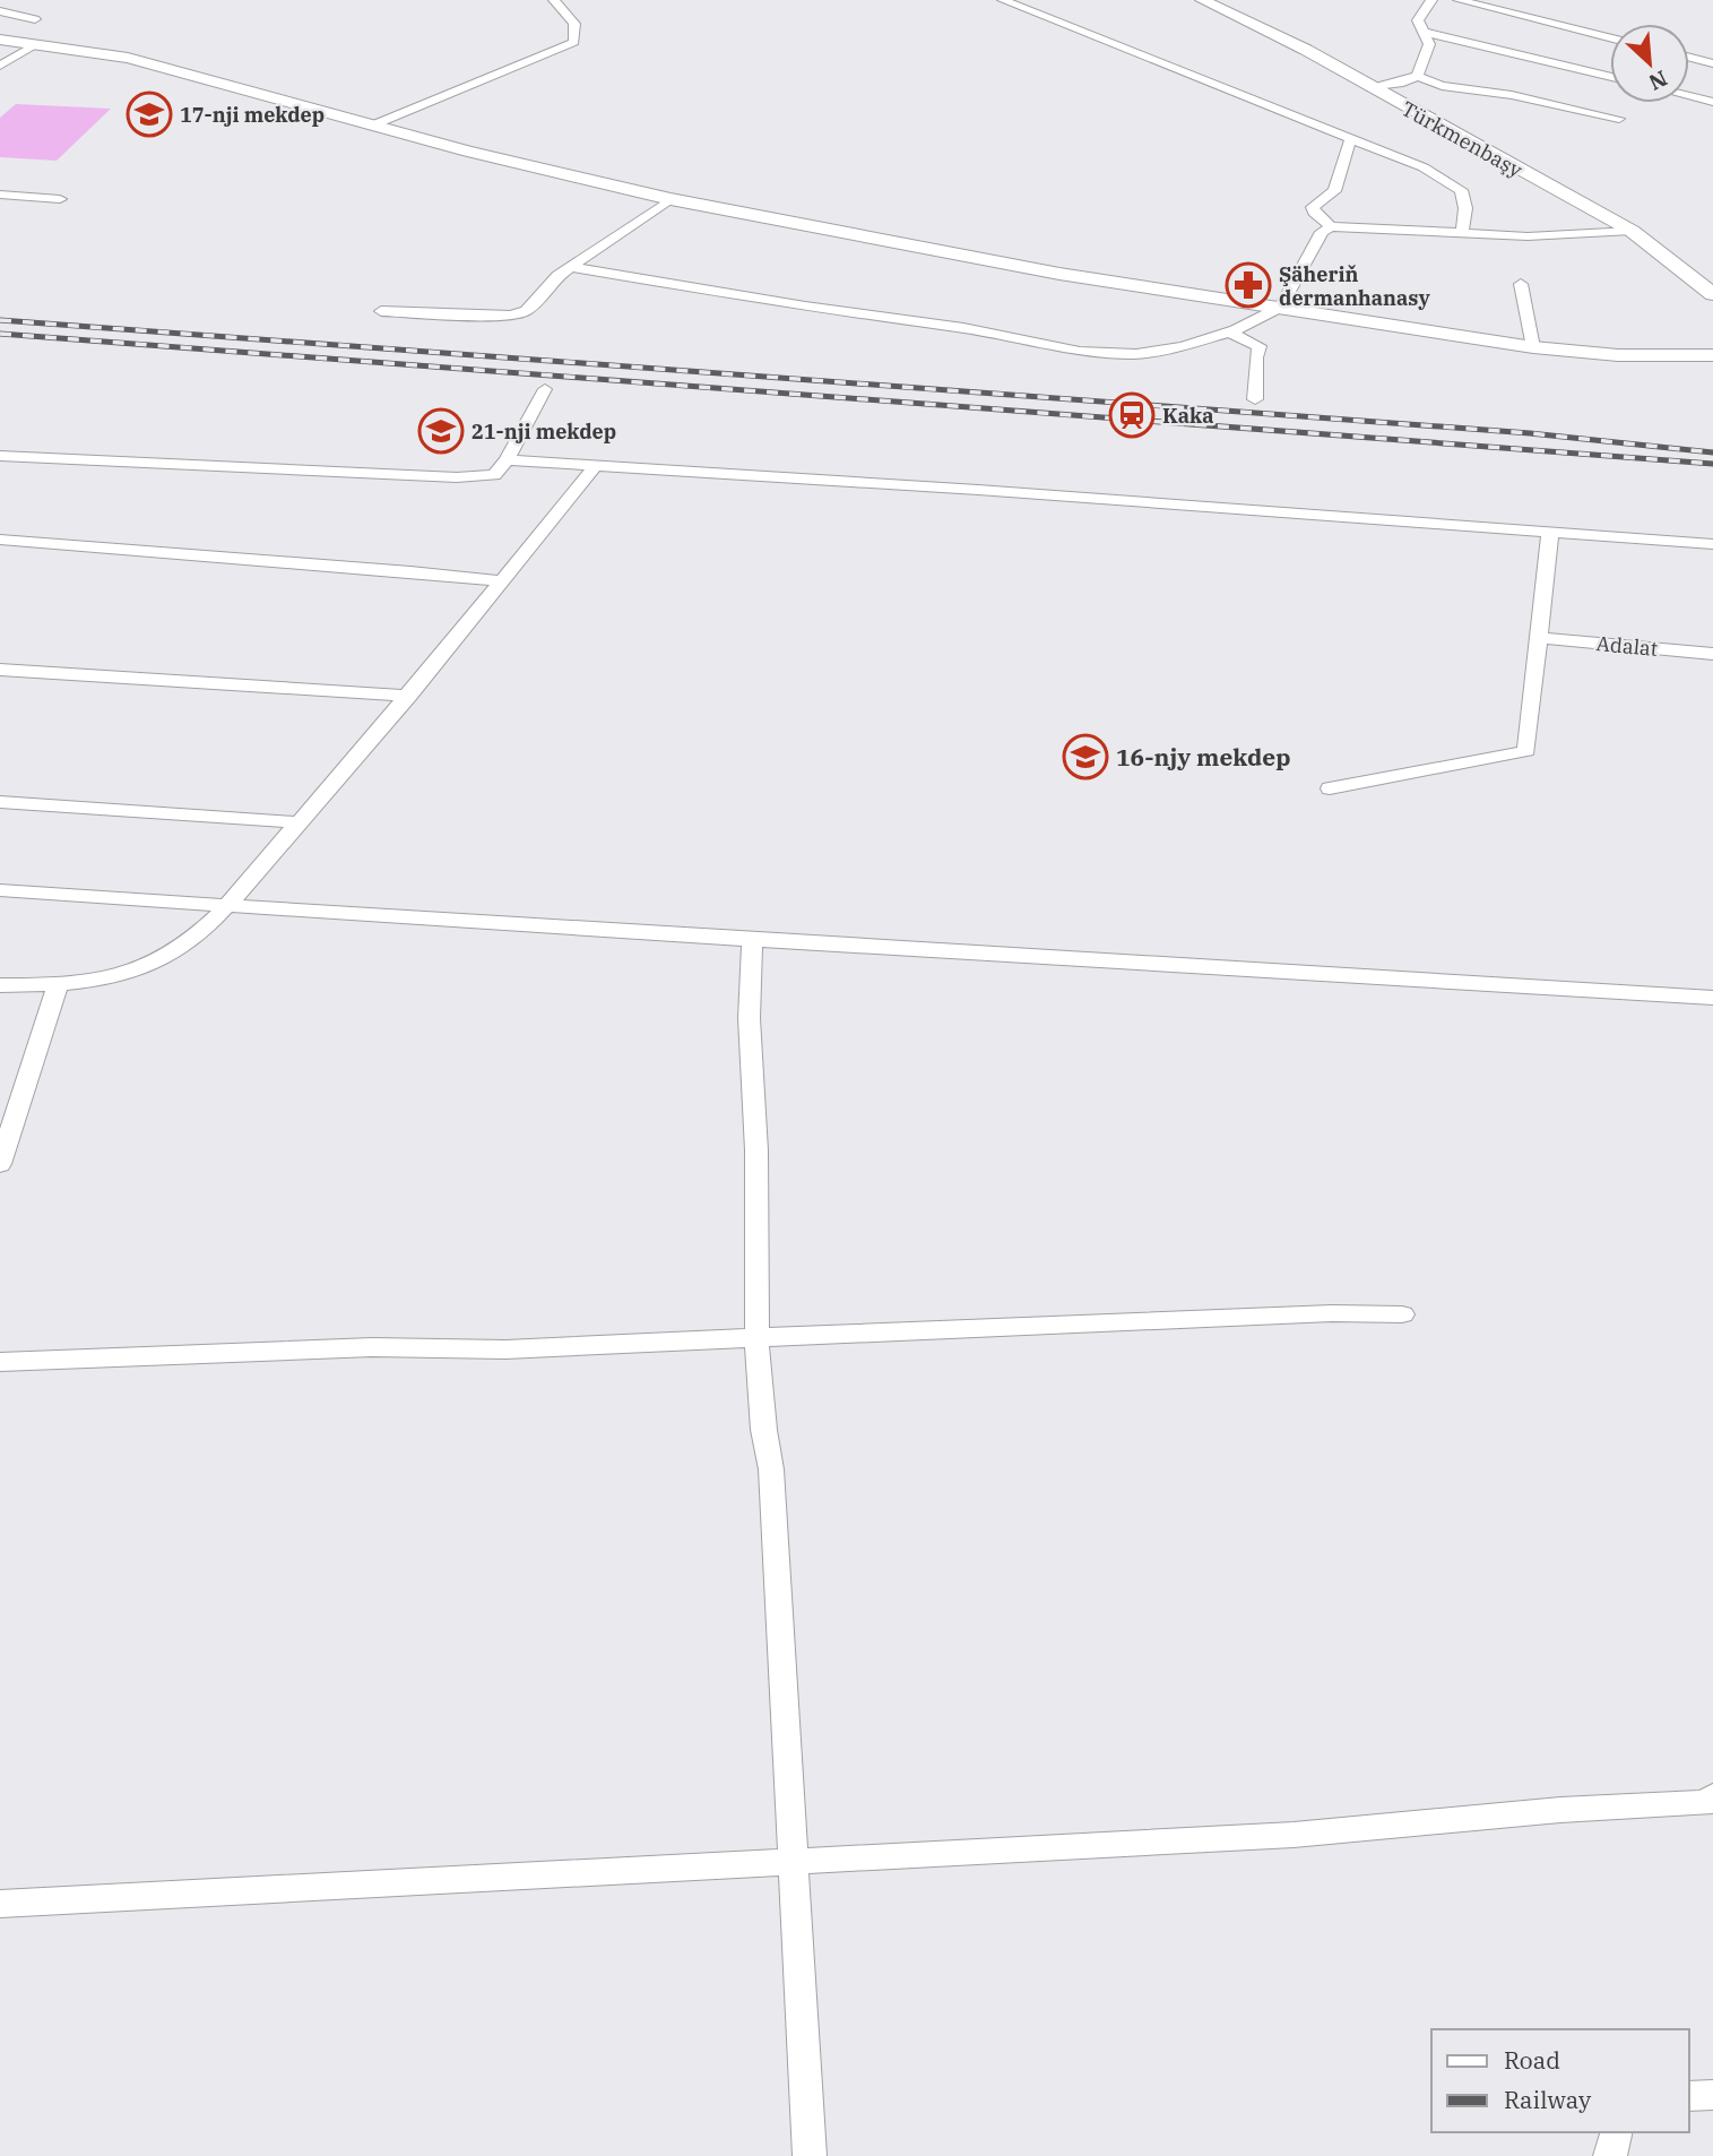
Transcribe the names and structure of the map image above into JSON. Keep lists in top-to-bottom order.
{
  "streets": {
    "street": ["Türkmenbaşy", "Adalat"]
  },
  "places": {
    "school or university": ["17-nji mekdep", "21-nji mekdep", "16-njy mekdep"],
    "pharmacy": ["Şäheriň dermanhanasy"],
    "station": ["Kaka"]
  },
  "legend": ["Road", "Railway"],
  "north": "bottom right"
}
